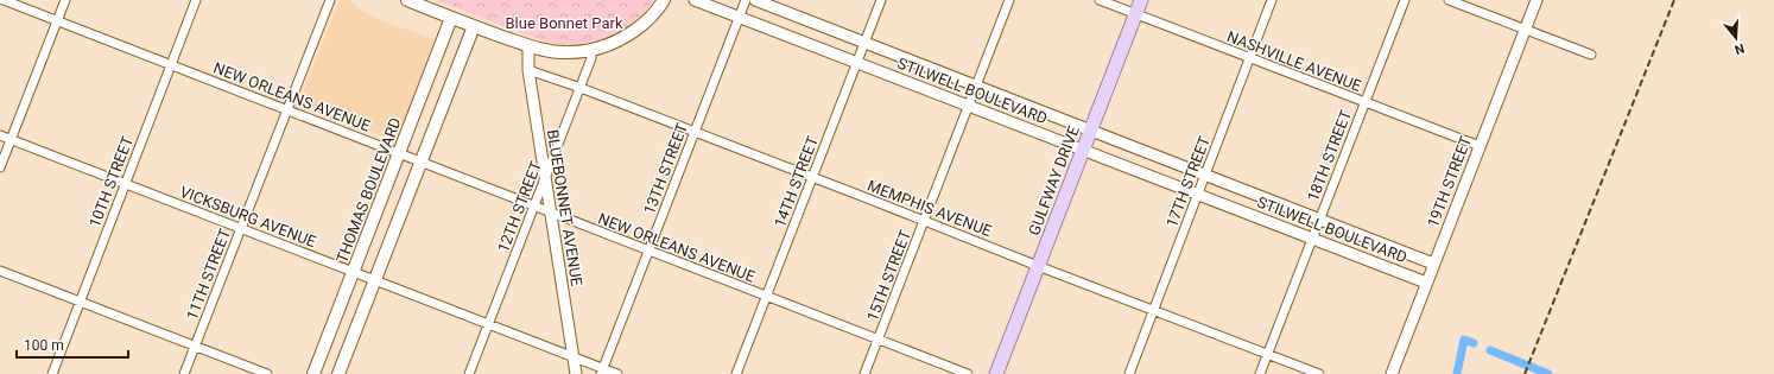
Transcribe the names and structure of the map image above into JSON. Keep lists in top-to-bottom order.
{
  "streets": {
    "main road": ["GULFWAY DRIVE", "THOMAS BOULEVARD"],
    "street": [
      "NASHVILLE AVENUE",
      "STILWELL BOULEVARD",
      "NEW ORLEANS AVENUE",
      "18TH STREET",
      "13TH STREET",
      "10TH STREET",
      "14TH STREET",
      "17TH STREET",
      "19TH STREET",
      "12TH STREET",
      "BLUEBONNET AVENUE",
      "MEMPHIS AVENUE",
      "VICKSBURG AVENUE",
      "11TH STREET",
      "15TH STREET"
    ]
  },
  "crossings": [
    ["NASHVILLE AVENUE", "18TH STREET"],
    ["NASHVILLE AVENUE", "GULFWAY DRIVE"],
    ["NASHVILLE AVENUE", "17TH STREET"],
    ["NASHVILLE AVENUE", "19TH STREET"],
    ["STILWELL BOULEVARD", "18TH STREET"],
    ["STILWELL BOULEVARD", "13TH STREET"],
    ["STILWELL BOULEVARD", "GULFWAY DRIVE"],
    ["STILWELL BOULEVARD", "14TH STREET"],
    ["STILWELL BOULEVARD", "17TH STREET"],
    ["STILWELL BOULEVARD", "19TH STREET"],
    ["STILWELL BOULEVARD", "15TH STREET"],
    ["NEW ORLEANS AVENUE", "13TH STREET"],
    ["NEW ORLEANS AVENUE", "10TH STREET"],
    ["NEW ORLEANS AVENUE", "14TH STREET"],
    ["NEW ORLEANS AVENUE", "THOMAS BOULEVARD"],
    ["NEW ORLEANS AVENUE", "12TH STREET"],
    ["NEW ORLEANS AVENUE", "BLUEBONNET AVENUE"],
    ["NEW ORLEANS AVENUE", "11TH STREET"],
    ["NEW ORLEANS AVENUE", "15TH STREET"],
    ["18TH STREET", "MEMPHIS AVENUE"],
    ["13TH STREET", "MEMPHIS AVENUE"],
    ["13TH STREET", "VICKSBURG AVENUE"],
    ["GULFWAY DRIVE", "MEMPHIS AVENUE"],
    ["10TH STREET", "VICKSBURG AVENUE"],
    ["14TH STREET", "MEMPHIS AVENUE"],
    ["17TH STREET", "MEMPHIS AVENUE"],
    ["THOMAS BOULEVARD", "VICKSBURG AVENUE"],
    ["12TH STREET", "BLUEBONNET AVENUE"],
    ["12TH STREET", "MEMPHIS AVENUE"],
    ["12TH STREET", "VICKSBURG AVENUE"],
    ["BLUEBONNET AVENUE", "MEMPHIS AVENUE"],
    ["BLUEBONNET AVENUE", "VICKSBURG AVENUE"],
    ["MEMPHIS AVENUE", "15TH STREET"],
    ["VICKSBURG AVENUE", "11TH STREET"]
  ],
  "parks": ["Blue Bonnet Park"],
  "scale_bar": "100 m",
  "north": "bottom"
}
